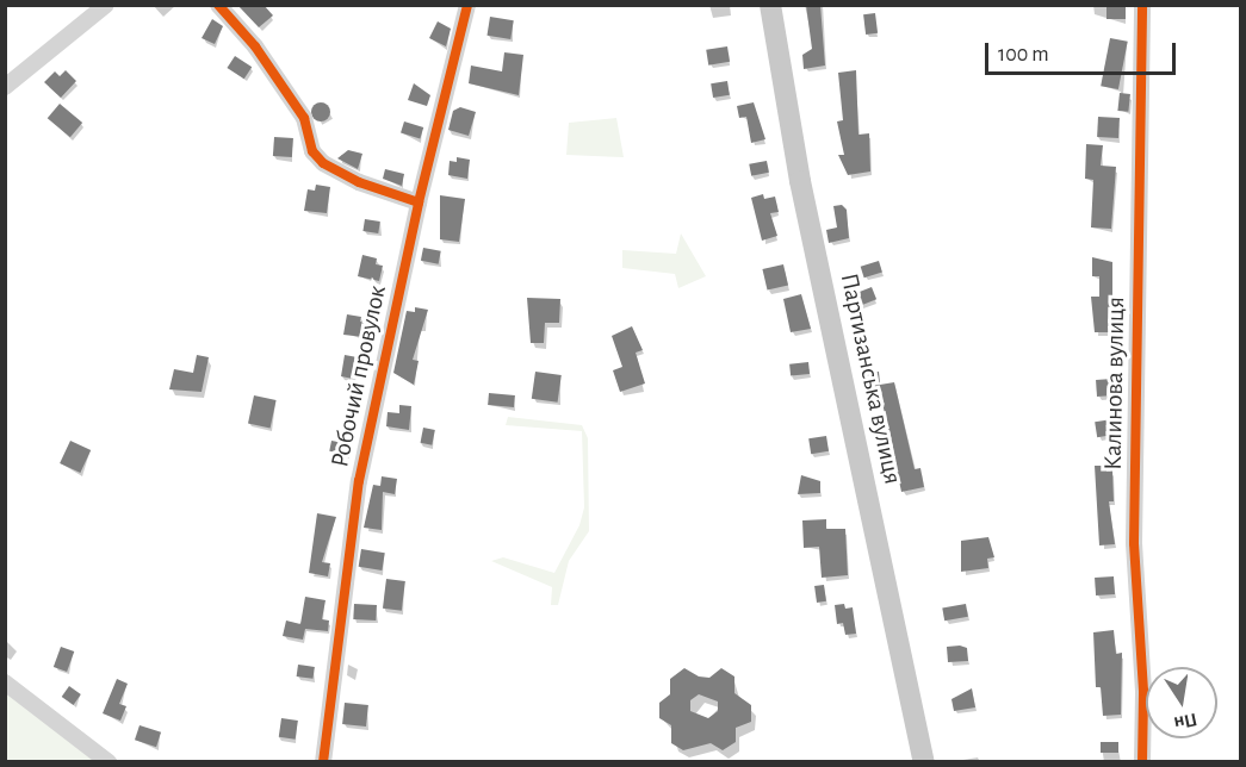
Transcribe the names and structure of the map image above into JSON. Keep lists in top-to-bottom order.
{
  "streets": {
    "main road": ["Партизанська вулиця"],
    "street": ["Робочий провулок", "Калинова вулиця"]
  },
  "scale_bar": "100 m",
  "north": "bottom"
}
